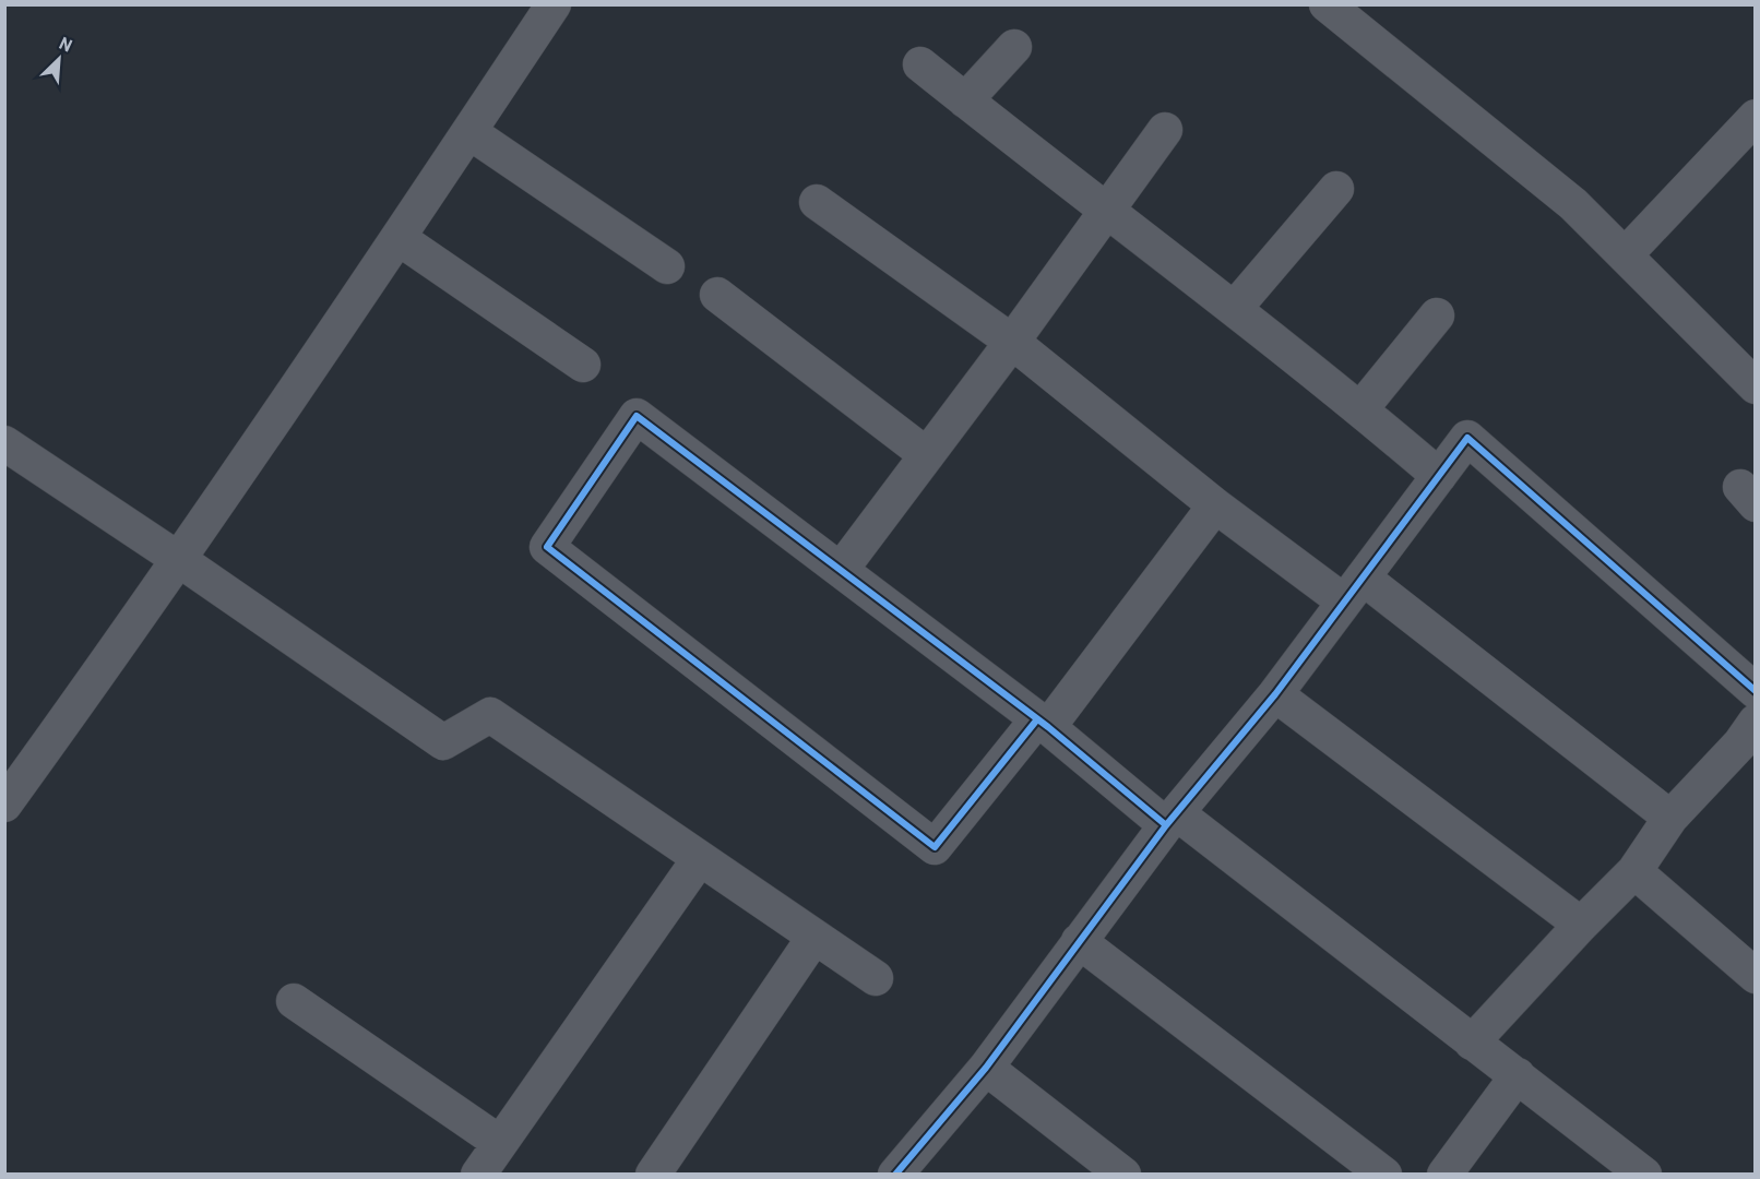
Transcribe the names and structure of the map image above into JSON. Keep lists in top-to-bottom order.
{
  "north": "top right"
}
